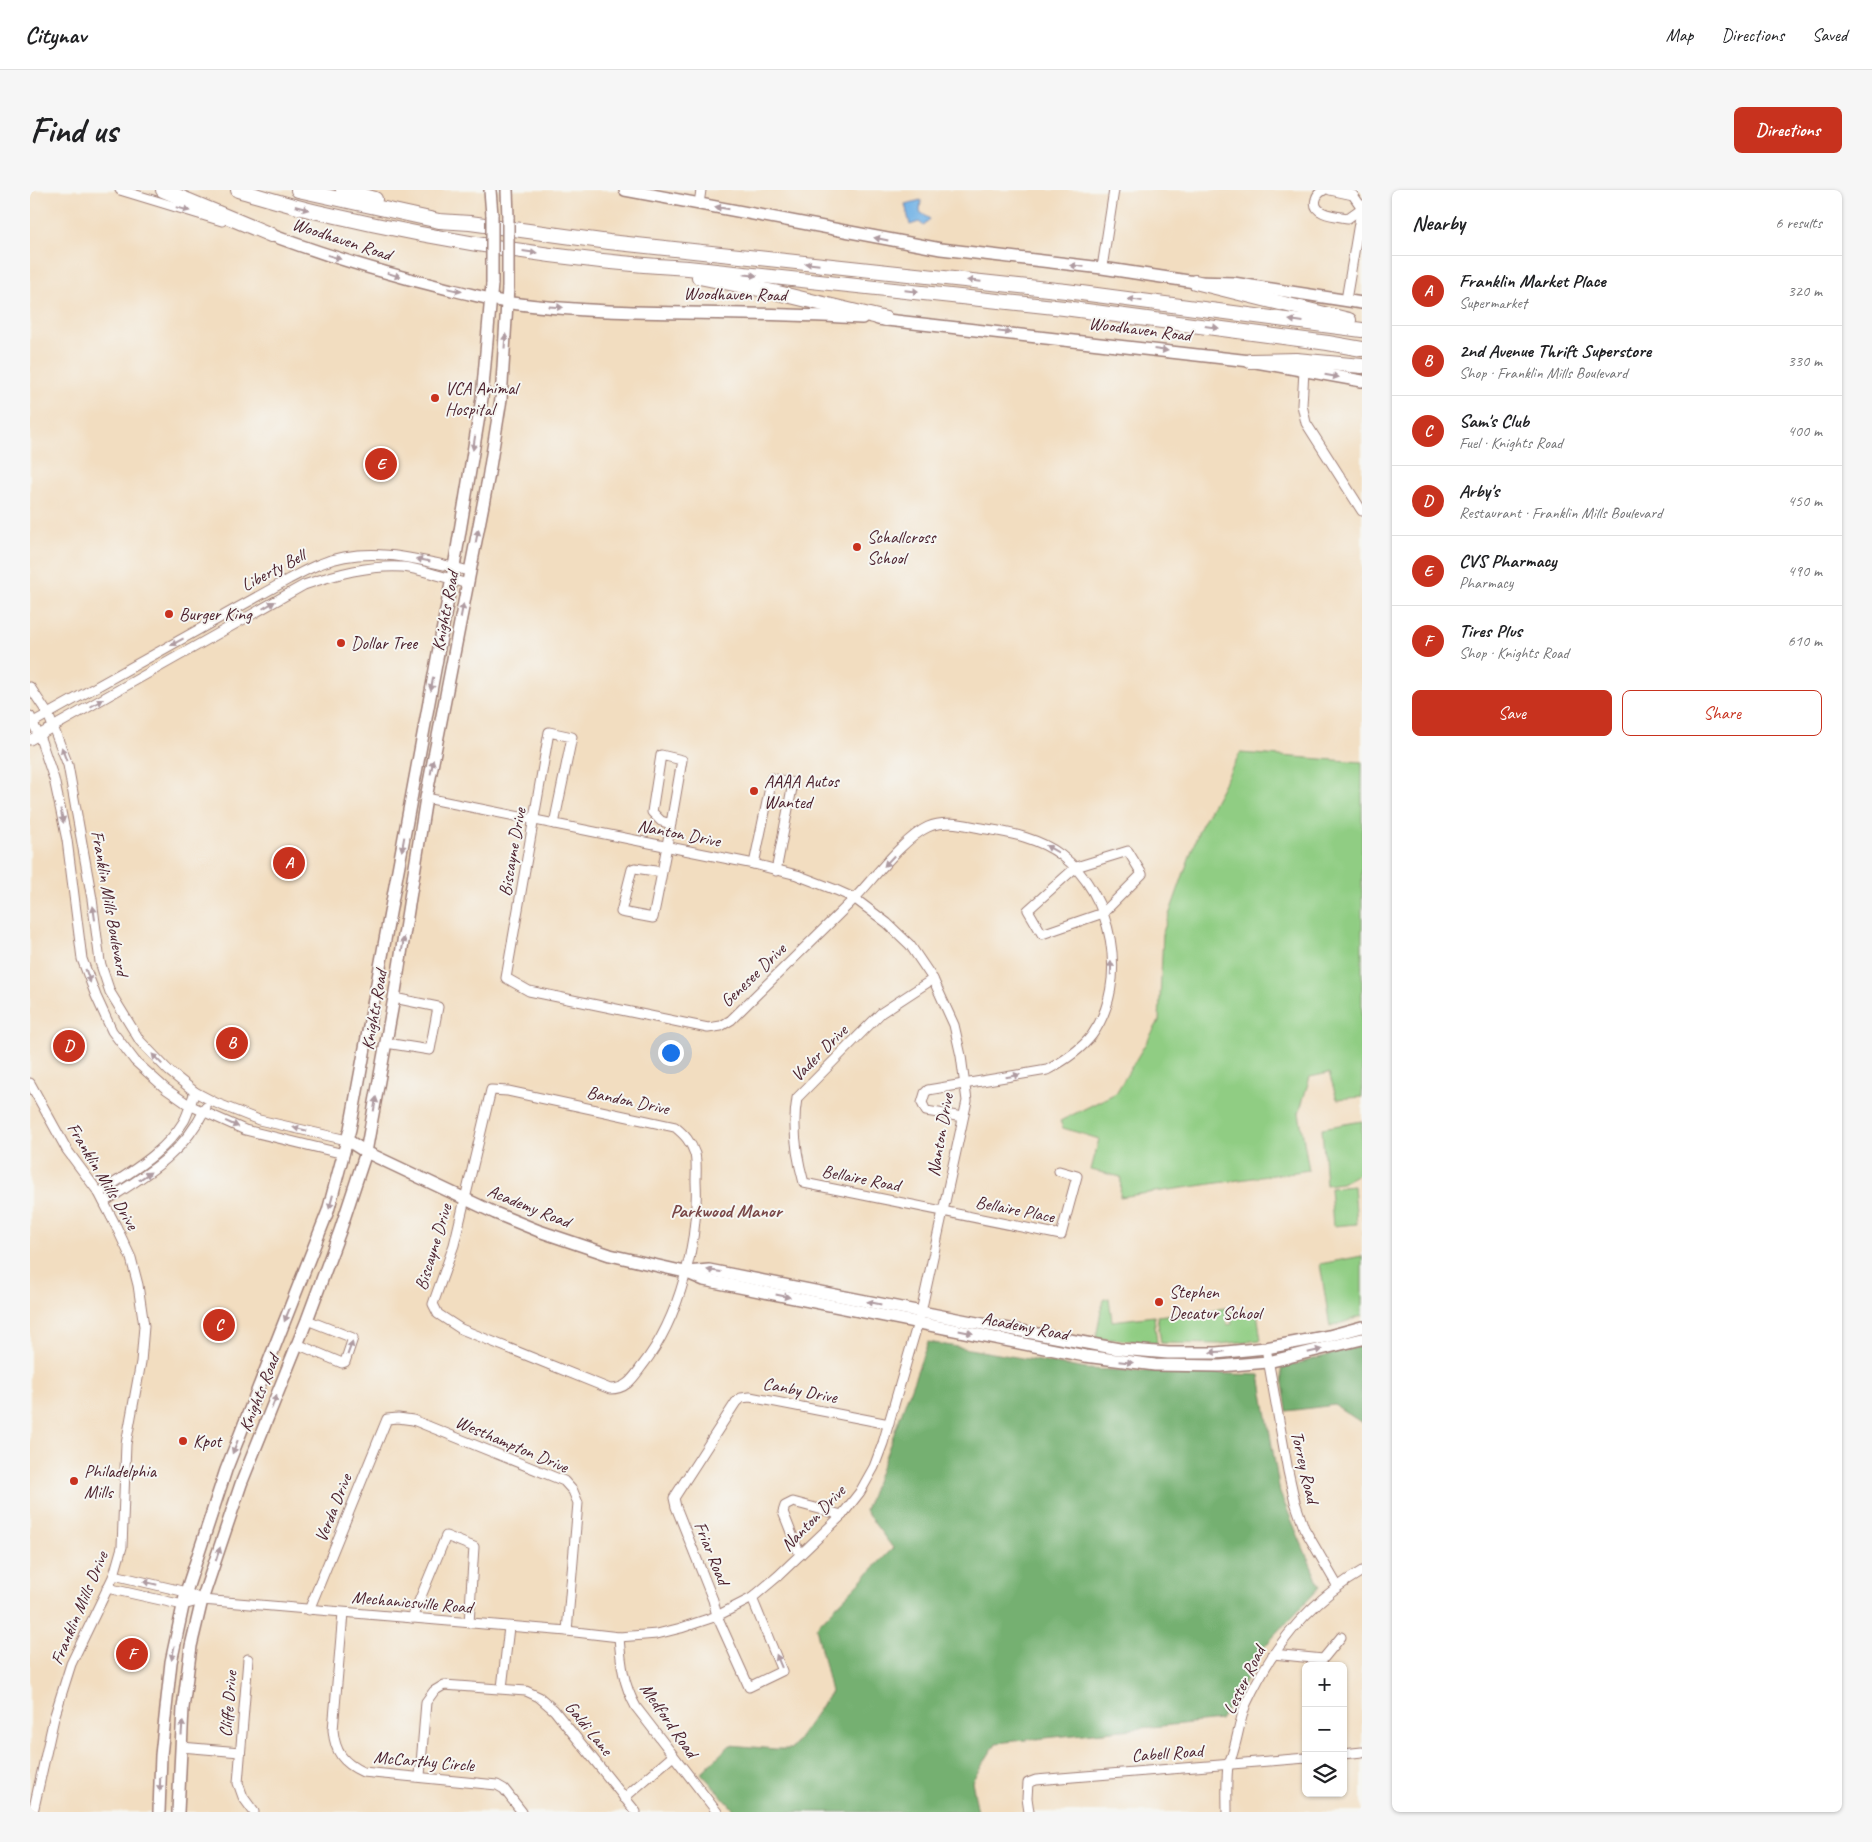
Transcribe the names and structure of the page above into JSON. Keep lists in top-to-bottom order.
{
  "streets": {
    "highway": ["Woodhaven Road"],
    "main road": ["Knights Road", "Academy Road"],
    "street": [
      "Liberty Bell",
      "Nanton Drive",
      "Biscayne Drive",
      "Franklin Mills Boulevard",
      "Genesee Drive",
      "Vader Drive",
      "Bandon Drive",
      "Franklin Mills Drive",
      "Bellaire Road",
      "Bellaire Place",
      "Canby Drive",
      "Westhampton Drive",
      "Torrey Road",
      "Verda Drive",
      "Friar Road",
      "Mechanicsville Road",
      "Lester Road",
      "Cliffe Drive",
      "Medford Road",
      "Galdi Lane",
      "Cabell Road",
      "McCarthy Circle"
    ]
  },
  "crossings": [
    ["Woodhaven Road", "Knights Road"],
    ["Liberty Bell", "Knights Road"],
    ["Liberty Bell", "Franklin Mills Boulevard"],
    ["Knights Road", "Nanton Drive"],
    ["Knights Road", "Franklin Mills Boulevard"],
    ["Knights Road", "Academy Road"],
    ["Knights Road", "Mechanicsville Road"],
    ["Knights Road", "Cliffe Drive"],
    ["Nanton Drive", "Biscayne Drive"],
    ["Nanton Drive", "Genesee Drive"],
    ["Nanton Drive", "Vader Drive"],
    ["Nanton Drive", "Bellaire Road"],
    ["Nanton Drive", "Academy Road"],
    ["Nanton Drive", "Bellaire Place"],
    ["Nanton Drive", "Canby Drive"],
    ["Nanton Drive", "Friar Road"],
    ["Nanton Drive", "Mechanicsville Road"],
    ["Nanton Drive", "Medford Road"],
    ["Biscayne Drive", "Genesee Drive"],
    ["Biscayne Drive", "Bandon Drive"],
    ["Biscayne Drive", "Academy Road"],
    ["Franklin Mills Boulevard", "Academy Road"],
    ["Vader Drive", "Bellaire Road"],
    ["Bandon Drive", "Academy Road"],
    ["Bellaire Road", "Bellaire Place"],
    ["Academy Road", "Torrey Road"],
    ["Canby Drive", "Friar Road"],
    ["Westhampton Drive", "Verda Drive"],
    ["Westhampton Drive", "Mechanicsville Road"],
    ["Torrey Road", "Lester Road"],
    ["Verda Drive", "Mechanicsville Road"],
    ["Mechanicsville Road", "Medford Road"],
    ["Mechanicsville Road", "McCarthy Circle"],
    ["Lester Road", "Cabell Road"],
    ["Galdi Lane", "McCarthy Circle"]
  ],
  "districts": ["Parkwood Manor"],
  "places": [
    "VCA Animal Hospital",
    "Schallcross School",
    "Burger King",
    "Dollar Tree",
    "AAAA Autos Wanted",
    "Stephen Decatur School",
    "Kpot",
    "Philadelphia Mills"
  ],
  "page": {
    "header": "Citynav",
    "nav": ["Map", "Directions", "Saved"],
    "buttons": [
      "Directions",
      ["Save", "Share"]
    ],
    "title": "Find us",
    "heading": ["Nearby", "6 results"],
    "list": [
      {
        "mark": "A",
        "name": "Franklin Market Place",
        "note": "Supermarket",
        "value": "320 m"
      },
      {
        "mark": "B",
        "name": "2nd Avenue Thrift Superstore",
        "note": "Shop · Franklin Mills Boulevard",
        "value": "330 m"
      },
      {
        "mark": "C",
        "name": "Sam's Club",
        "note": "Fuel · Knights Road",
        "value": "400 m"
      },
      {
        "mark": "D",
        "name": "Arby's",
        "note": "Restaurant · Franklin Mills Boulevard",
        "value": "450 m"
      },
      {
        "mark": "E",
        "name": "CVS Pharmacy",
        "note": "Pharmacy",
        "value": "490 m"
      },
      {
        "mark": "F",
        "name": "Tires Plus",
        "note": "Shop · Knights Road",
        "value": "610 m"
      }
    ],
    "pins": [
      "E",
      "A",
      "B",
      "D",
      "C",
      "F"
    ],
    "map_buttons": ["+", "−"]
  }
}
